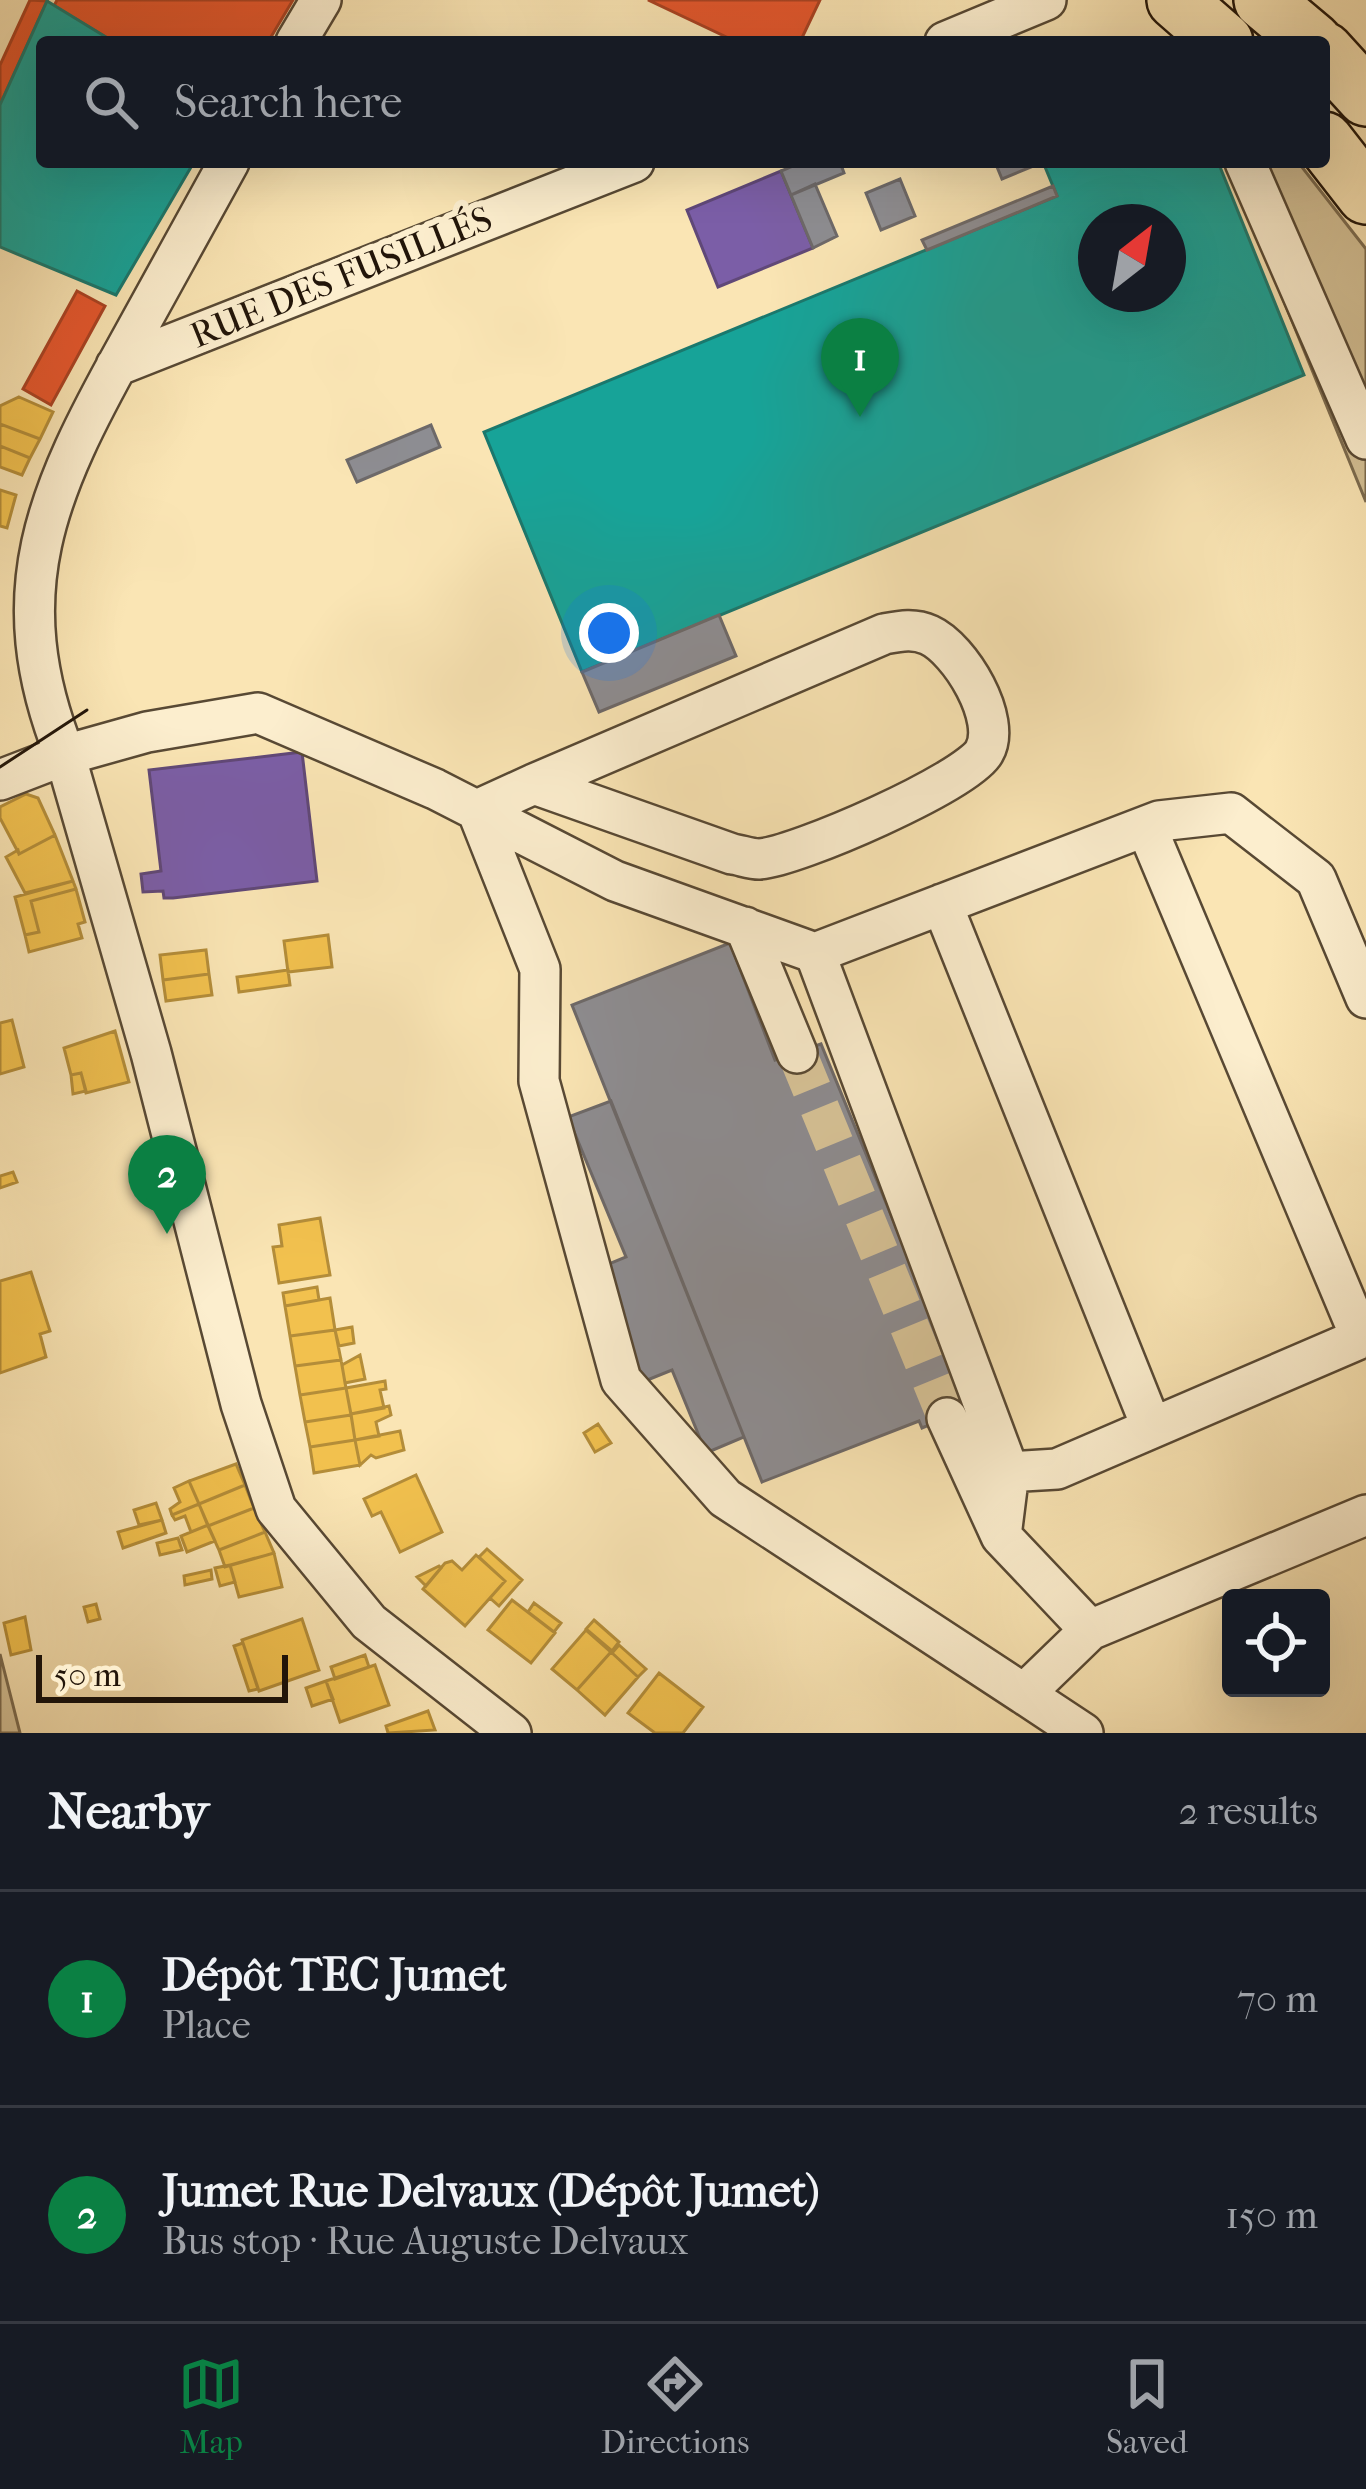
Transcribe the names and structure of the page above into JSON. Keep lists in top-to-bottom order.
{
  "streets": {
    "street": ["RUE DES FUSILLÉS"]
  },
  "scale_bar": "50 m",
  "north": "top right",
  "page": {
    "search": "Search here",
    "pins": ["1", "2"],
    "scale": "50 m",
    "heading": ["Nearby", "2 results"],
    "list": [
      {
        "mark": "1",
        "name": "Dépôt TEC Jumet",
        "note": "Place",
        "value": "70 m"
      },
      {
        "mark": "2",
        "name": "Jumet Rue Delvaux (Dépôt Jumet)",
        "note": "Bus stop · Rue Auguste Delvaux",
        "value": "150 m"
      }
    ],
    "nav": ["Map", "Directions", "Saved"]
  }
}
